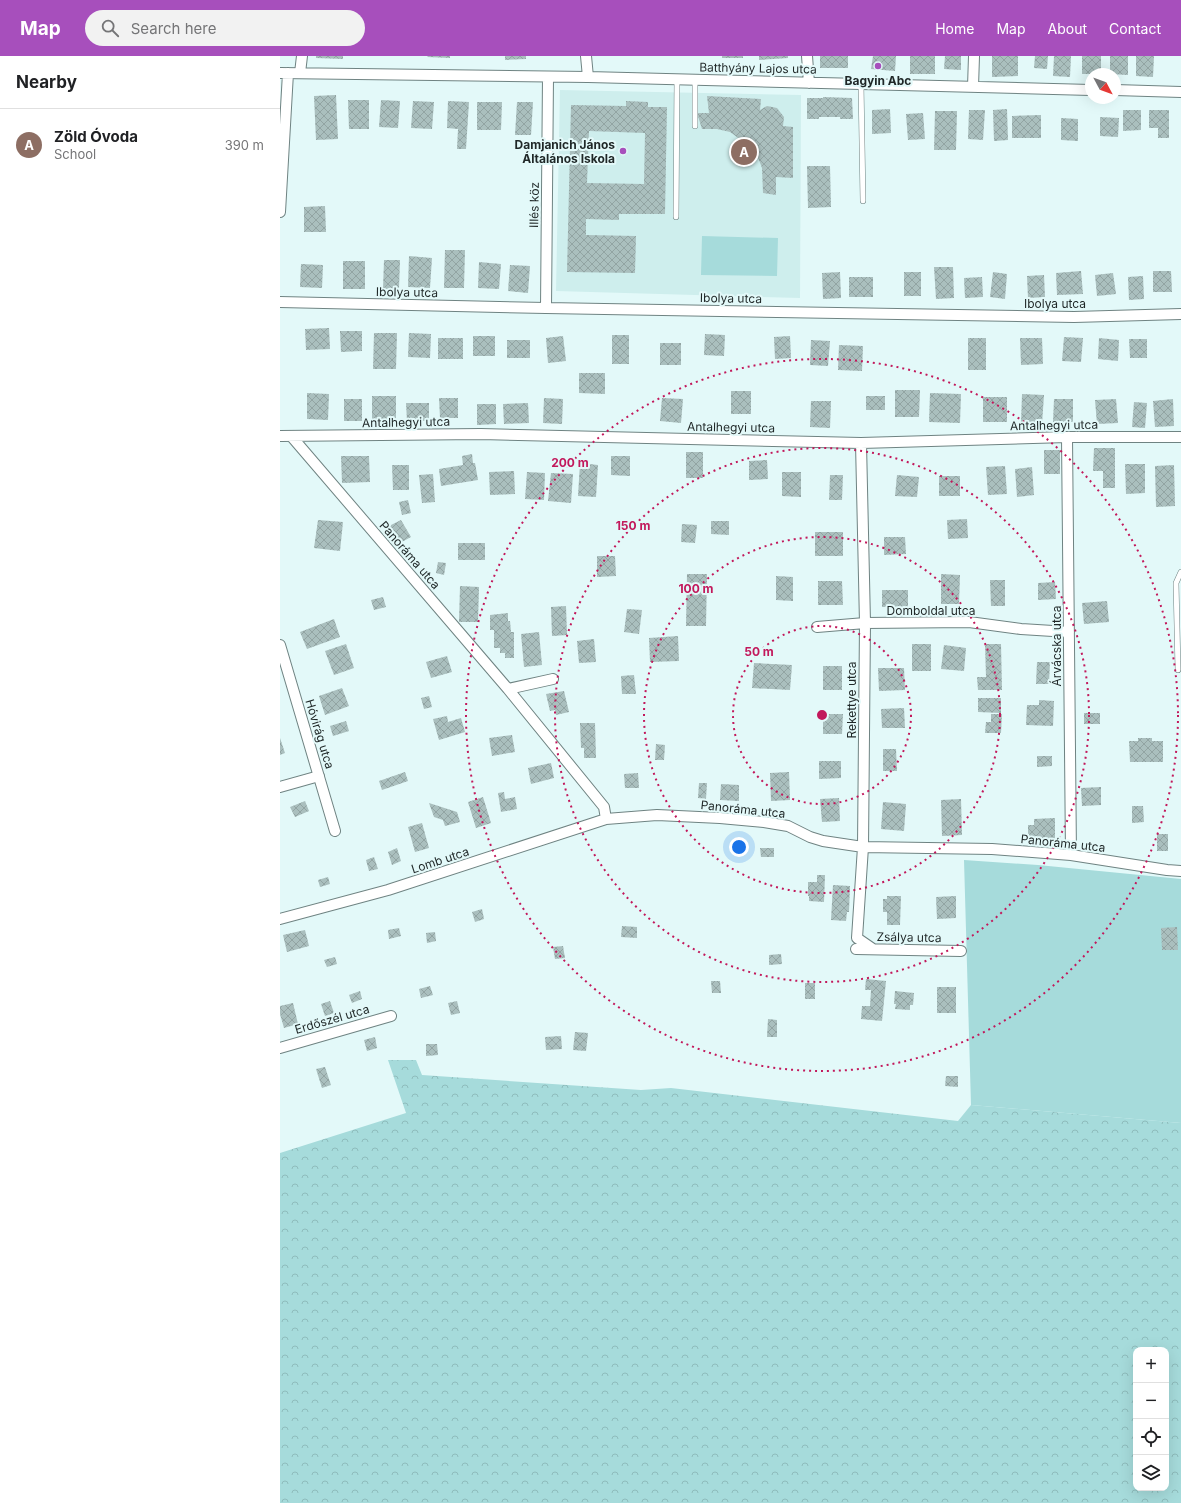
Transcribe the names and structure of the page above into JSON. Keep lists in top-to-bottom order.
{
  "streets": {
    "street": [
      "Batthyány Lajos utca",
      "Illés köz",
      "Ibolya utca",
      "Antalhegyi utca",
      "Panoráma utca",
      "Domboldal utca",
      "Árvácska utca",
      "Rekettye utca",
      "Hóvirág utca",
      "Lomb utca",
      "Zsálya utca",
      "Erdőszél utca"
    ]
  },
  "crossings": [
    ["Batthyány Lajos utca", "Illés köz"],
    ["Illés köz", "Ibolya utca"],
    ["Antalhegyi utca", "Panoráma utca"],
    ["Antalhegyi utca", "Árvácska utca"],
    ["Antalhegyi utca", "Rekettye utca"],
    ["Panoráma utca", "Árvácska utca"],
    ["Panoráma utca", "Rekettye utca"],
    ["Panoráma utca", "Lomb utca"],
    ["Domboldal utca", "Árvácska utca"],
    ["Domboldal utca", "Rekettye utca"],
    ["Rekettye utca", "Zsálya utca"]
  ],
  "places": ["Bagyin Abc", "Damjanich János Általános Iskola"],
  "north": "bottom right",
  "page": {
    "header": "Map",
    "search": "Search here",
    "nav": [
      "Home",
      "Map",
      "About",
      "Contact"
    ],
    "heading": "Nearby",
    "list": [
      {
        "mark": "A",
        "name": "Zöld Óvoda",
        "note": "School",
        "value": "390 m"
      }
    ],
    "pins": "A",
    "map_buttons": ["+", "−"]
  },
  "rings": [
    "200 m",
    "150 m",
    "100 m",
    "50 m"
  ]
}
